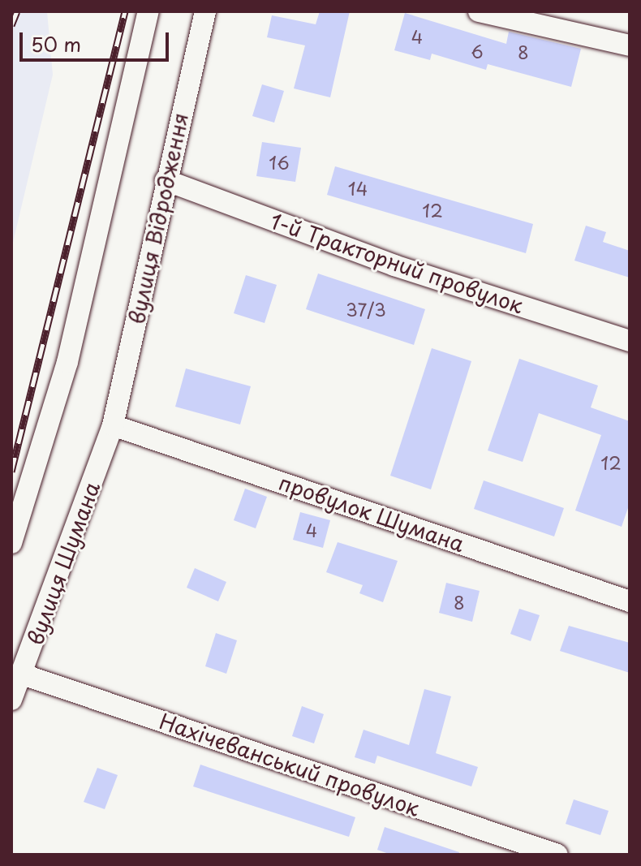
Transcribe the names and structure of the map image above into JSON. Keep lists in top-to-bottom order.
{
  "streets": {
    "street": [
      "вулиця Відродження",
      "1-й Тракторний провулок",
      "провулок Шумана",
      "вулиця Шумана",
      "Нахічеванський провулок"
    ]
  },
  "crossings": [
    ["вулиця Відродження", "1-й Тракторний провулок"],
    ["вулиця Відродження", "провулок Шумана"],
    ["вулиця Відродження", "вулиця Шумана"],
    ["провулок Шумана", "вулиця Шумана"],
    ["вулиця Шумана", "Нахічеванський провулок"]
  ],
  "house_numbers": [
    "4",
    "6",
    "8",
    "16",
    "14",
    "12",
    "37/3",
    "12",
    "4",
    "8"
  ],
  "scale_bar": "50 m"
}
